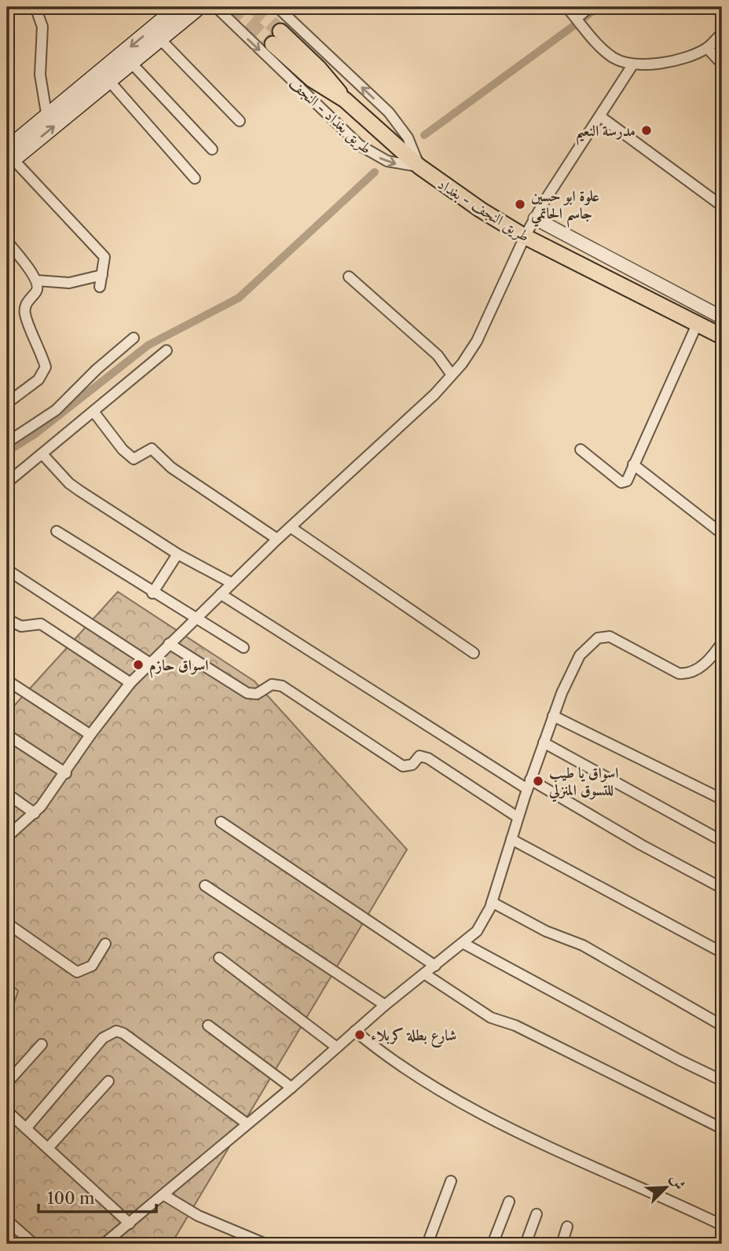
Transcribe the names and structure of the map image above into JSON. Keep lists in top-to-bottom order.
{
  "streets": {
    "main road": ["طريق بغداد - النجف", "طريق النجف - بغداد"]
  },
  "crossings": [
    ["طريق بغداد - النجف", "طريق النجف - بغداد"]
  ],
  "places": [
    "مدرسة النعيم",
    "علوة ابو حسين جاسم الحاتمي",
    "اسواق حازم",
    "اسواق يا طيب للتسوق المنزلي",
    "شارع بطلة كربلاء"
  ],
  "scale_bar": "100 m",
  "north": "top right"
}
